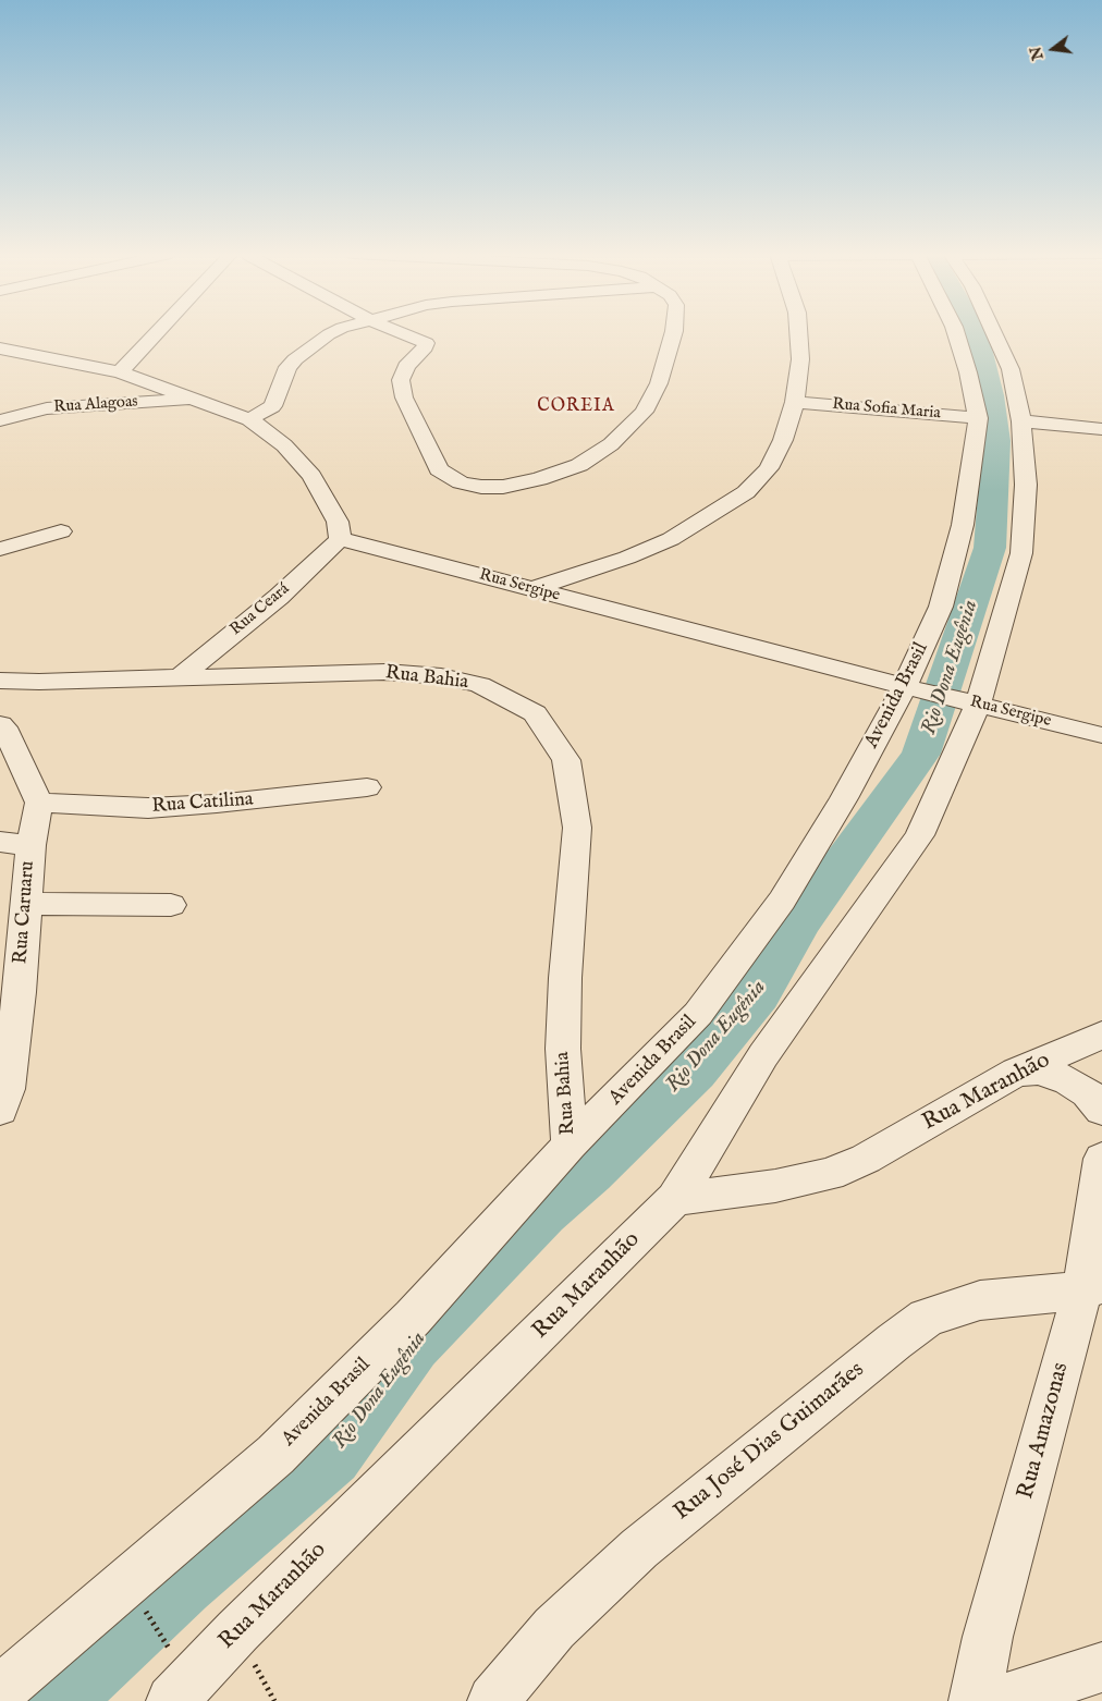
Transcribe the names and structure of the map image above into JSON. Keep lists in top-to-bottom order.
{
  "streets": {
    "street": [
      "Rua Alagoas",
      "Rua Sofia Maria",
      "Rua Sergipe",
      "Rua Ceará",
      "Rua Bahia",
      "Avenida Brasil",
      "Rua Catilina",
      "Rua Caruaru",
      "Rua Maranhão",
      "Rua Amazonas",
      "Rua José Dias Guimarães"
    ]
  },
  "crossings": [
    ["Rua Sofia Maria", "Avenida Brasil"],
    ["Rua Sergipe", "Rua Ceará"],
    ["Rua Sergipe", "Avenida Brasil"],
    ["Rua Ceará", "Rua Bahia"],
    ["Rua Bahia", "Avenida Brasil"],
    ["Rua Catilina", "Rua Caruaru"],
    ["Rua Amazonas", "Rua José Dias Guimarães"]
  ],
  "districts": ["COREIA"],
  "water": ["Rio Dona Eugênia"],
  "north": "left"
}
